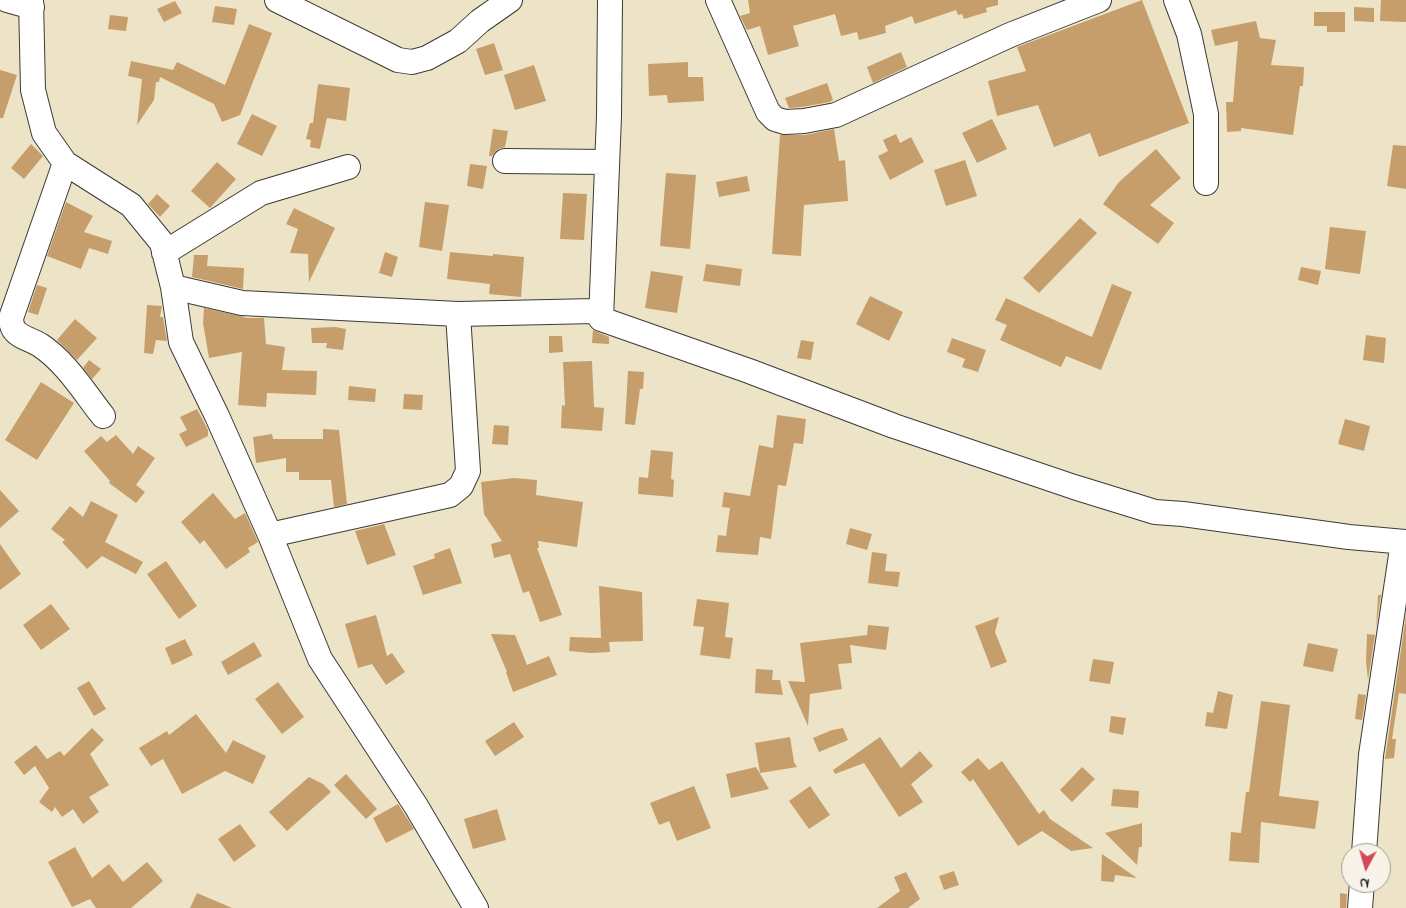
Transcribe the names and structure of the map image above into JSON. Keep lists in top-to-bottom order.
{
  "north": "bottom"
}
